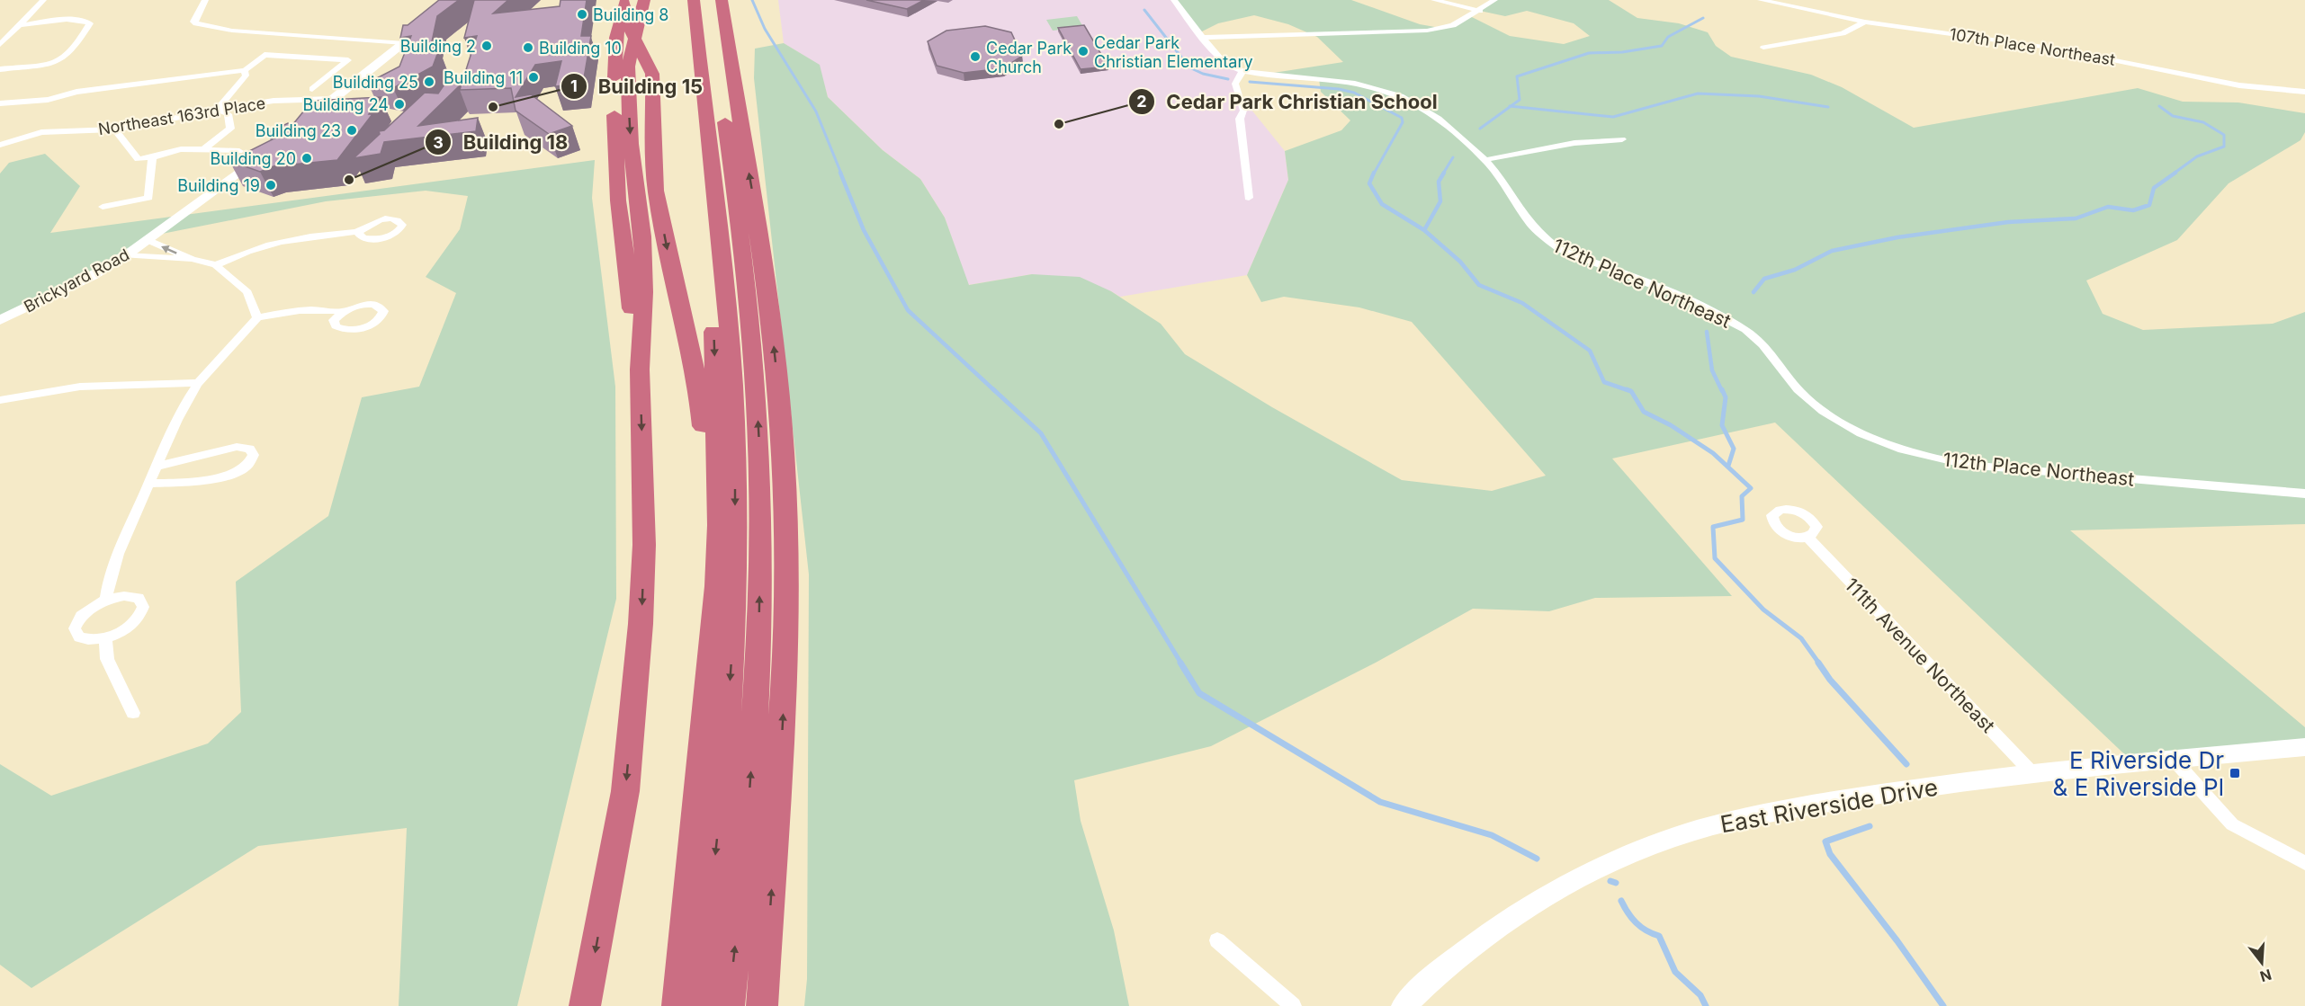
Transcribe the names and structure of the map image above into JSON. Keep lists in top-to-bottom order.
{
  "streets": {
    "street": [
      "107th Place Northeast",
      "Northeast 163rd Place",
      "Brickyard Road",
      "112th Place Northeast",
      "111th Avenue Northeast",
      "East Riverside Drive"
    ]
  },
  "crossings": [
    ["111th Avenue Northeast", "East Riverside Drive"]
  ],
  "places": {
    "other": [
      "Building 8",
      "Building 2",
      "Building 10",
      "Cedar Park Christian Elementary",
      "Cedar Park Church",
      "Building 11",
      "Building 25",
      "Building 24",
      "Building 15",
      "Cedar Park Christian School",
      "Building 23",
      "Building 20",
      "Building 18",
      "Building 19"
    ],
    "transit": ["E Riverside Dr & E Riverside Pl"]
  },
  "north": "bottom"
}
